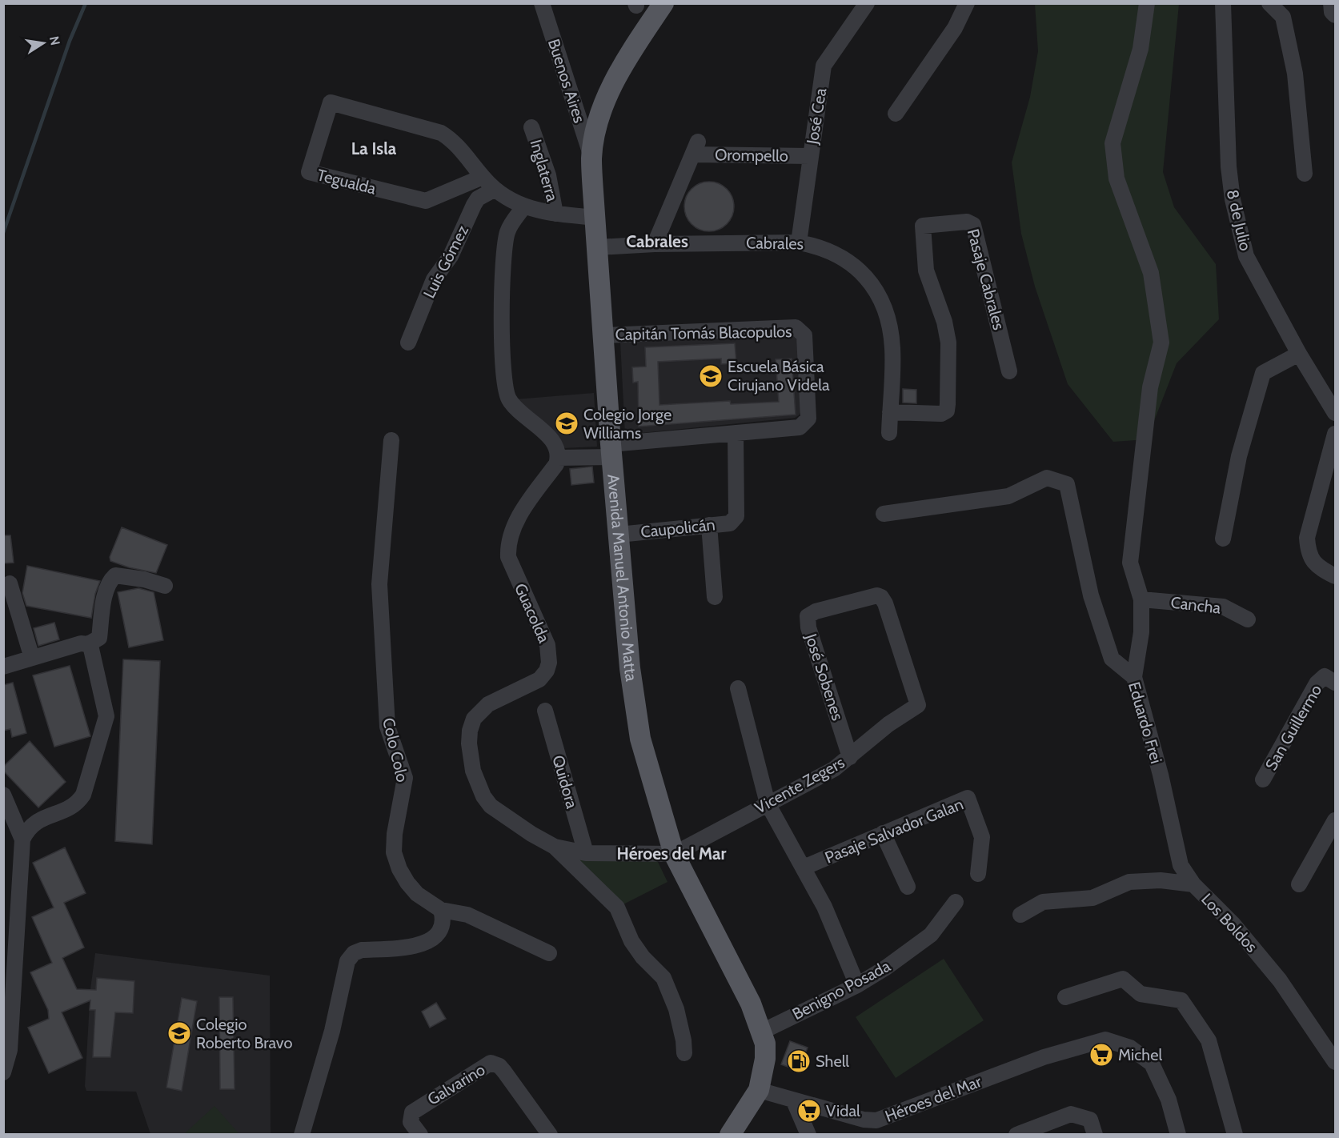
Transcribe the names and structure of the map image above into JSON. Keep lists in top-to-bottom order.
{
  "streets": {
    "main road": ["Avenida Manuel Antonio Matta"],
    "street": [
      "Buenos Aires",
      "José Cea",
      "Orompello",
      "Inglaterra",
      "Tegualda",
      "8 de Julio",
      "Cabrales",
      "Luis Gómez",
      "Pasaje Cabrales",
      "Capitán Tomás Blacopulos",
      "Caupolicán",
      "Cancha",
      "Guacolda",
      "José Sobenes",
      "Eduardo Frei",
      "San Guillermo",
      "Colo Colo",
      "Quidora",
      "Vicente Zegers",
      "Pasaje Salvador Galan",
      "Los Boldos",
      "Benigno Posada",
      "Galvarino",
      "Héroes del Mar"
    ]
  },
  "crossings": [
    ["Buenos Aires", "Avenida Manuel Antonio Matta"],
    ["José Cea", "Orompello"],
    ["José Cea", "Cabrales"],
    ["Orompello", "Cabrales"],
    ["Inglaterra", "Tegualda"],
    ["Tegualda", "Luis Gómez"],
    ["Tegualda", "Avenida Manuel Antonio Matta"],
    ["Cabrales", "Pasaje Cabrales"],
    ["Cabrales", "Avenida Manuel Antonio Matta"],
    ["Capitán Tomás Blacopulos", "Caupolicán"],
    ["Capitán Tomás Blacopulos", "Avenida Manuel Antonio Matta"],
    ["Caupolicán", "Avenida Manuel Antonio Matta"],
    ["Avenida Manuel Antonio Matta", "Guacolda"],
    ["Avenida Manuel Antonio Matta", "Vicente Zegers"],
    ["Avenida Manuel Antonio Matta", "Benigno Posada"],
    ["Avenida Manuel Antonio Matta", "Héroes del Mar"],
    ["Guacolda", "Quidora"],
    ["Guacolda", "Vicente Zegers"],
    ["José Sobenes", "Vicente Zegers"],
    ["Eduardo Frei", "Los Boldos"]
  ],
  "districts": ["La Isla", "Cabrales", "Héroes del Mar"],
  "places": {
    "school or university": ["Escuela Básica Cirujano Videla", "Colegio Jorge Williams", "Colegio Roberto Bravo"],
    "supermarket": ["Michel", "Vidal"],
    "fuel station": ["Shell"]
  },
  "north": "right"
}
